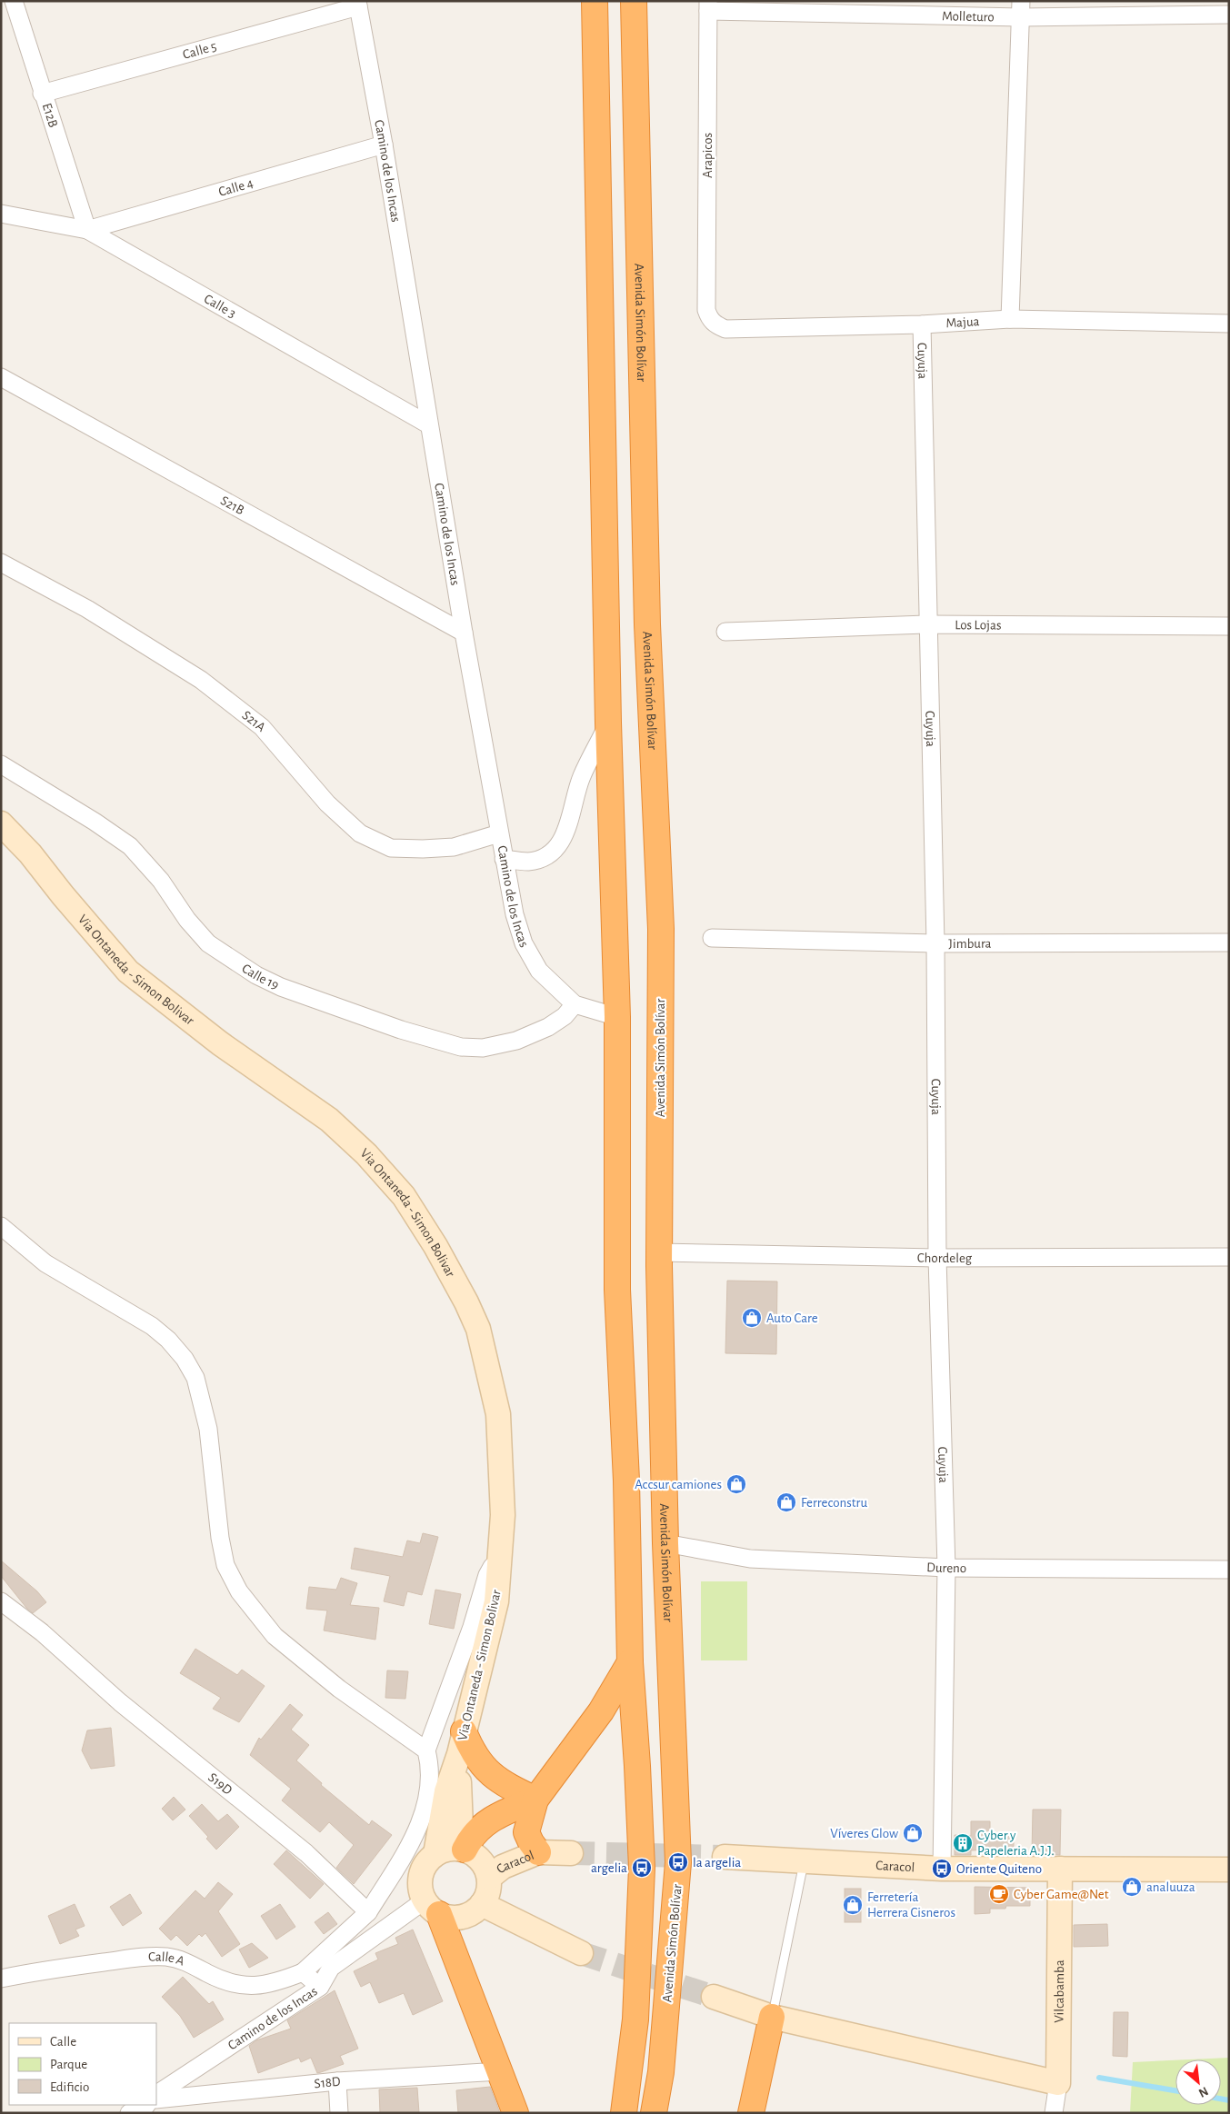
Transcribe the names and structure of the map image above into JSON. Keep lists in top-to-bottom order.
{
  "streets": {
    "highway": ["Avenida Simón Bolívar"],
    "street": [
      "Molleturo",
      "Calle 5",
      "E12B",
      "Arapicos",
      "Camino de los Incas",
      "Calle 4",
      "Calle 3",
      "Majua",
      "Cuyuja",
      "S21B",
      "Los Lojas",
      "S21A",
      "Jimbura",
      "Via Ontaneda - Simon Bolivar",
      "Calle 19",
      "Chordeleg",
      "Dureno",
      "S19D",
      "Caracol",
      "Calle A",
      "Vilcabamba",
      "S18D"
    ]
  },
  "crossings": [
    ["Molleturo", "Arapicos"],
    ["Calle 5", "E12B"],
    ["Calle 5", "Camino de los Incas"],
    ["E12B", "Calle 4"],
    ["E12B", "Calle 3"],
    ["Arapicos", "Majua"],
    ["Camino de los Incas", "Calle 4"],
    ["Camino de los Incas", "Calle 3"],
    ["Camino de los Incas", "S21B"],
    ["Camino de los Incas", "S21A"],
    ["Camino de los Incas", "Via Ontaneda - Simon Bolivar"],
    ["Camino de los Incas", "Calle 19"],
    ["Camino de los Incas", "Caracol"],
    ["Calle 4", "Calle 3"],
    ["Avenida Simón Bolívar", "Chordeleg"],
    ["Avenida Simón Bolívar", "Dureno"],
    ["Majua", "Cuyuja"],
    ["Cuyuja", "Los Lojas"],
    ["Cuyuja", "Jimbura"],
    ["Cuyuja", "Chordeleg"],
    ["Cuyuja", "Dureno"],
    ["Cuyuja", "Caracol"],
    ["Via Ontaneda - Simon Bolivar", "Caracol"],
    ["Caracol", "Vilcabamba"]
  ],
  "places": {
    "shop": [
      "Auto Care",
      "Accsur camiones",
      "Ferreconstru",
      "Víveres Glow",
      "analuuza",
      "Ferretería Herrera Cisneros"
    ],
    "building": ["Cyber y Papeleria A.J.J."],
    "bus stop": ["la argelia", "argelia", "Oriente Quiteno"],
    "cafe": ["Cyber Game@Net"]
  },
  "legend": ["Calle", "Parque", "Edificio"],
  "north": "bottom right"
}
